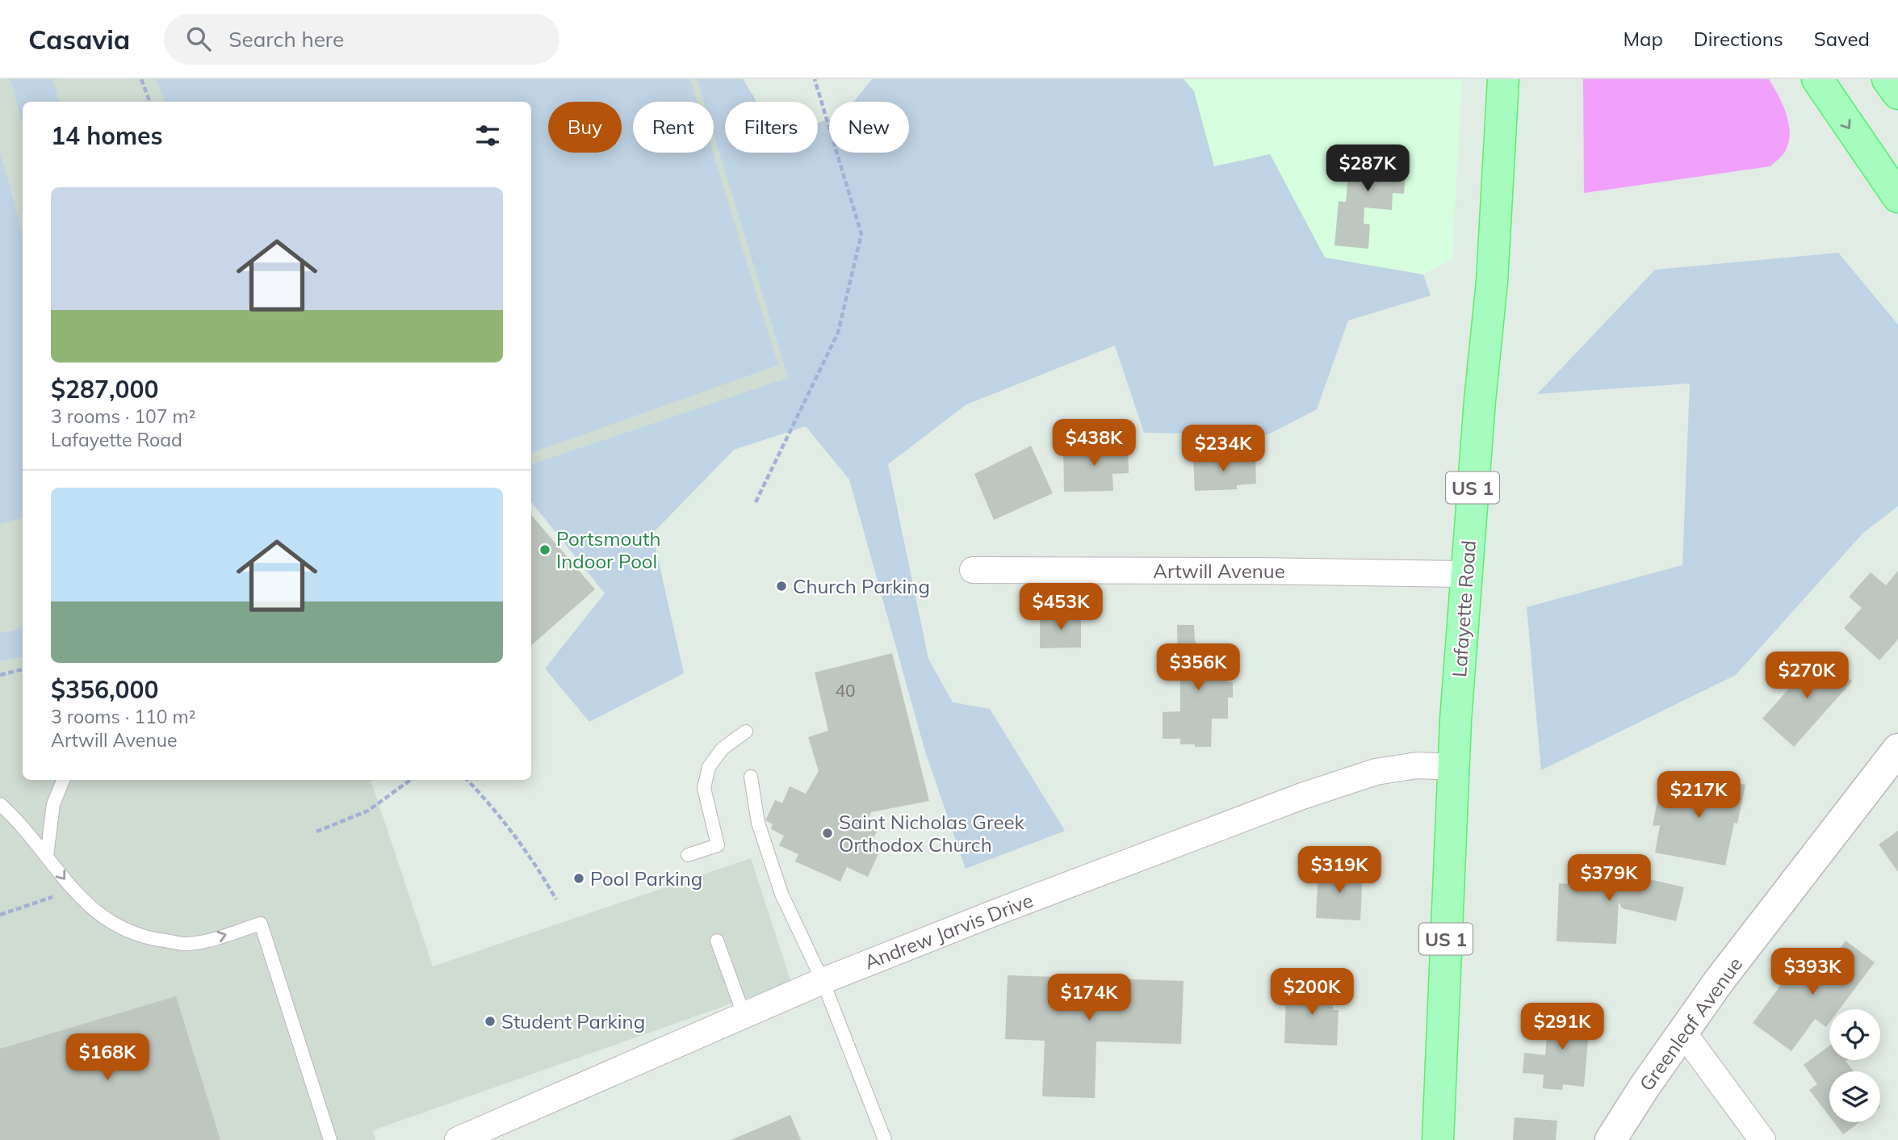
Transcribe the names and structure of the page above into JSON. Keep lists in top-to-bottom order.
{
  "streets": {
    "main road": ["US 1", "Lafayette Road"],
    "street": ["Artwill Avenue", "Andrew Jarvis Drive", "Greenleaf Avenue"]
  },
  "crossings": [
    ["Artwill Avenue", "Lafayette Road"],
    ["Lafayette Road", "Andrew Jarvis Drive"]
  ],
  "places": [
    "Portsmouth Indoor Pool",
    "Church Parking",
    "Saint Nicholas Greek Orthodox Church",
    "Pool Parking",
    "Student Parking"
  ],
  "house_numbers": ["40"],
  "page": {
    "header": "Casavia",
    "search": "Search here",
    "nav": ["Map", "Directions", "Saved"],
    "chip": [
      "Buy",
      "Rent",
      "Filters",
      "New"
    ],
    "heading": "14 homes",
    "price": [
      "$287K",
      "$438K",
      "$234K",
      "$453K",
      "$356K",
      "$270K",
      "$217K",
      "$319K",
      "$379K",
      "$393K",
      "$200K",
      "$174K",
      "$291K",
      "$168K"
    ],
    "list": [
      {
        "name": "$287,000",
        "note": "3 rooms · 107 m² · Lafayette Road"
      },
      {
        "name": "$356,000",
        "note": "3 rooms · 110 m² · Artwill Avenue"
      }
    ]
  }
}
